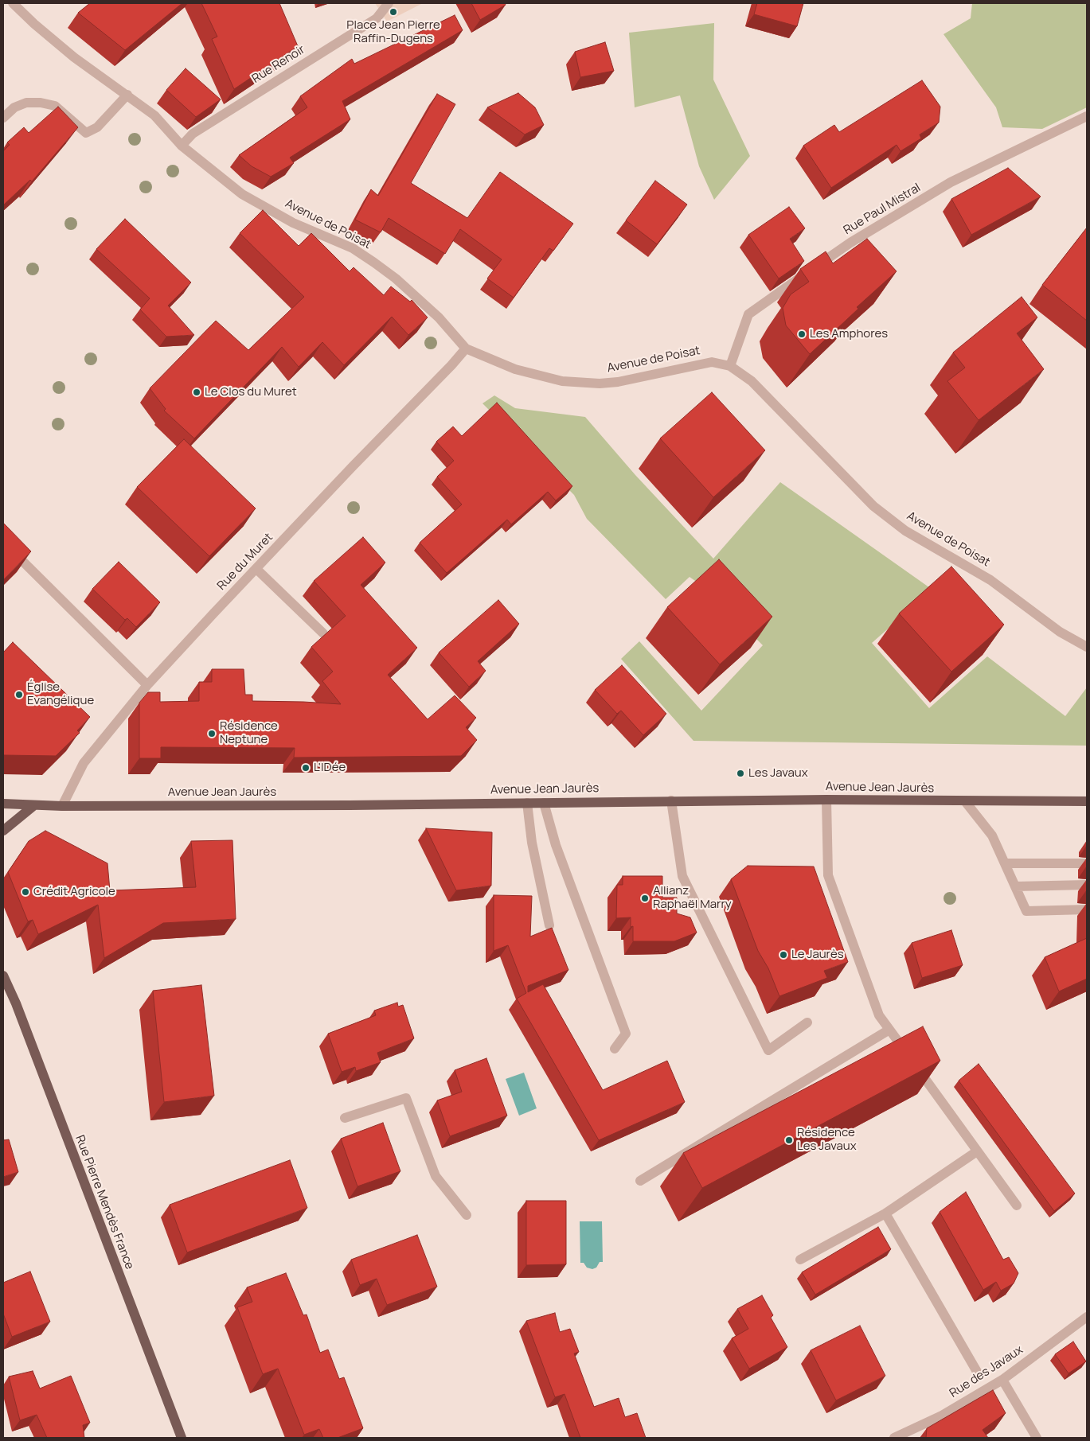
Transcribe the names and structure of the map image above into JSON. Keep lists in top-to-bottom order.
{
  "streets": {
    "main road": ["Avenue Jean Jaurès", "Rue Pierre Mendès France"],
    "street": [
      "Rue Renoir",
      "Rue Paul Mistral",
      "Avenue de Poisat",
      "Rue du Muret",
      "Rue des Javaux"
    ]
  },
  "crossings": [
    ["Rue Renoir", "Avenue de Poisat"],
    ["Rue Paul Mistral", "Avenue de Poisat"],
    ["Avenue de Poisat", "Rue du Muret"],
    ["Rue du Muret", "Avenue Jean Jaurès"]
  ],
  "places": [
    "Place Jean Pierre Raffin-Dugens",
    "Les Amphores",
    "Le Clos du Muret",
    "Église Evangélique",
    "Résidence Neptune",
    "L'IDée",
    "Les Javaux",
    "Crédit Agricole",
    "Allianz Raphaël Marry",
    "Le Jaurès",
    "Résidence Les Javaux"
  ]
}
